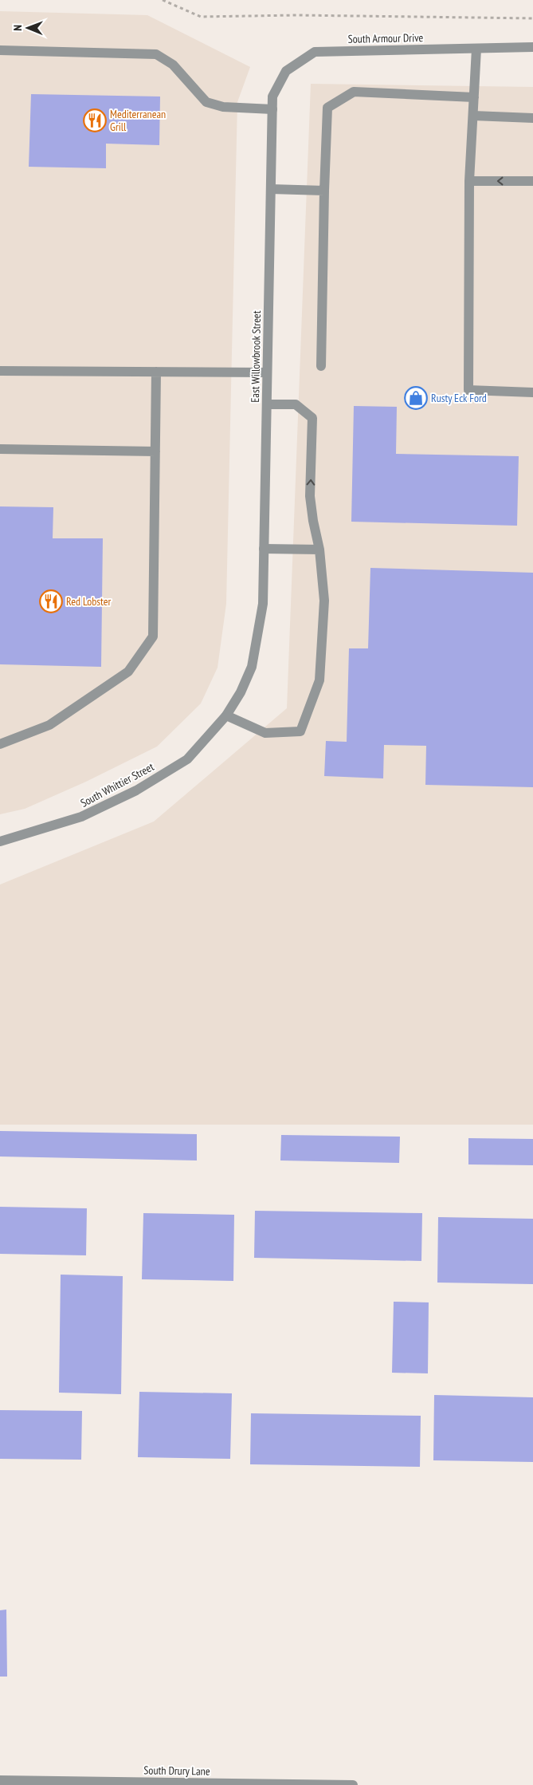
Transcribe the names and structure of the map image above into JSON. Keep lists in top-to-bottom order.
{
  "streets": {
    "street": [
      "South Armour Drive",
      "East Willowbrook Street",
      "South Whittier Street",
      "South Drury Lane"
    ]
  },
  "crossings": [
    ["South Armour Drive", "East Willowbrook Street"],
    ["East Willowbrook Street", "South Whittier Street"]
  ],
  "places": {
    "restaurant": ["Mediterranean Grill", "Red Lobster"],
    "shop": ["Rusty Eck Ford"]
  },
  "north": "left"
}
